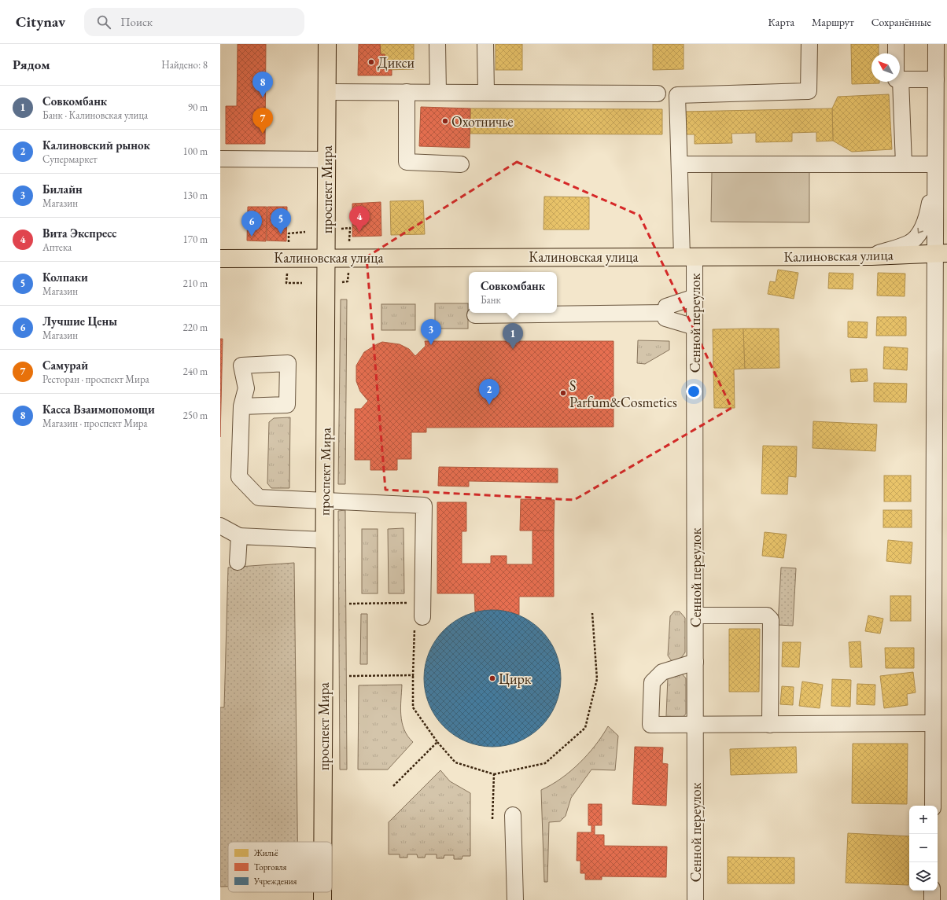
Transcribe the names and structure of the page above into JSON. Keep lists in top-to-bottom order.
{
  "streets": {
    "main road": ["проспект Мира", "Калиновская улица"],
    "street": ["Сенной переулок"]
  },
  "crossings": [
    ["проспект Мира", "Калиновская улица"],
    ["Калиновская улица", "Сенной переулок"]
  ],
  "places": [
    "Дикси",
    "Охотничье",
    "S Parfum&Cosmetics",
    "Цирк"
  ],
  "legend": ["Жильё", "Торговля", "Учреждения"],
  "north": "top left",
  "page": {
    "header": "Citynav",
    "search": "Поиск",
    "nav": ["Карта", "Маршрут", "Сохранённые"],
    "heading": ["Рядом", "Найдено: 8"],
    "pins": [
      "8",
      "7",
      "4",
      "5",
      "6",
      "3",
      "1",
      "2"
    ],
    "list": [
      {
        "mark": "1",
        "name": "Совкомбанк",
        "note": "Банк · Калиновская улица",
        "value": "90 m"
      },
      {
        "mark": "2",
        "name": "Калиновский рынок",
        "note": "Супермаркет",
        "value": "100 m"
      },
      {
        "mark": "3",
        "name": "Билайн",
        "note": "Магазин",
        "value": "130 m"
      },
      {
        "mark": "4",
        "name": "Вита Экспресс",
        "note": "Аптека",
        "value": "170 m"
      },
      {
        "mark": "5",
        "name": "Колпаки",
        "note": "Магазин",
        "value": "210 m"
      },
      {
        "mark": "6",
        "name": "Лучшие Цены",
        "note": "Магазин",
        "value": "220 m"
      },
      {
        "mark": "7",
        "name": "Самурай",
        "note": "Ресторан · проспект Мира",
        "value": "240 m"
      },
      {
        "mark": "8",
        "name": "Касса Взаимопомощи",
        "note": "Магазин · проспект Мира",
        "value": "250 m"
      }
    ],
    "popup": ["Совкомбанк", "Банк"],
    "map_buttons": ["+", "−"]
  }
}
